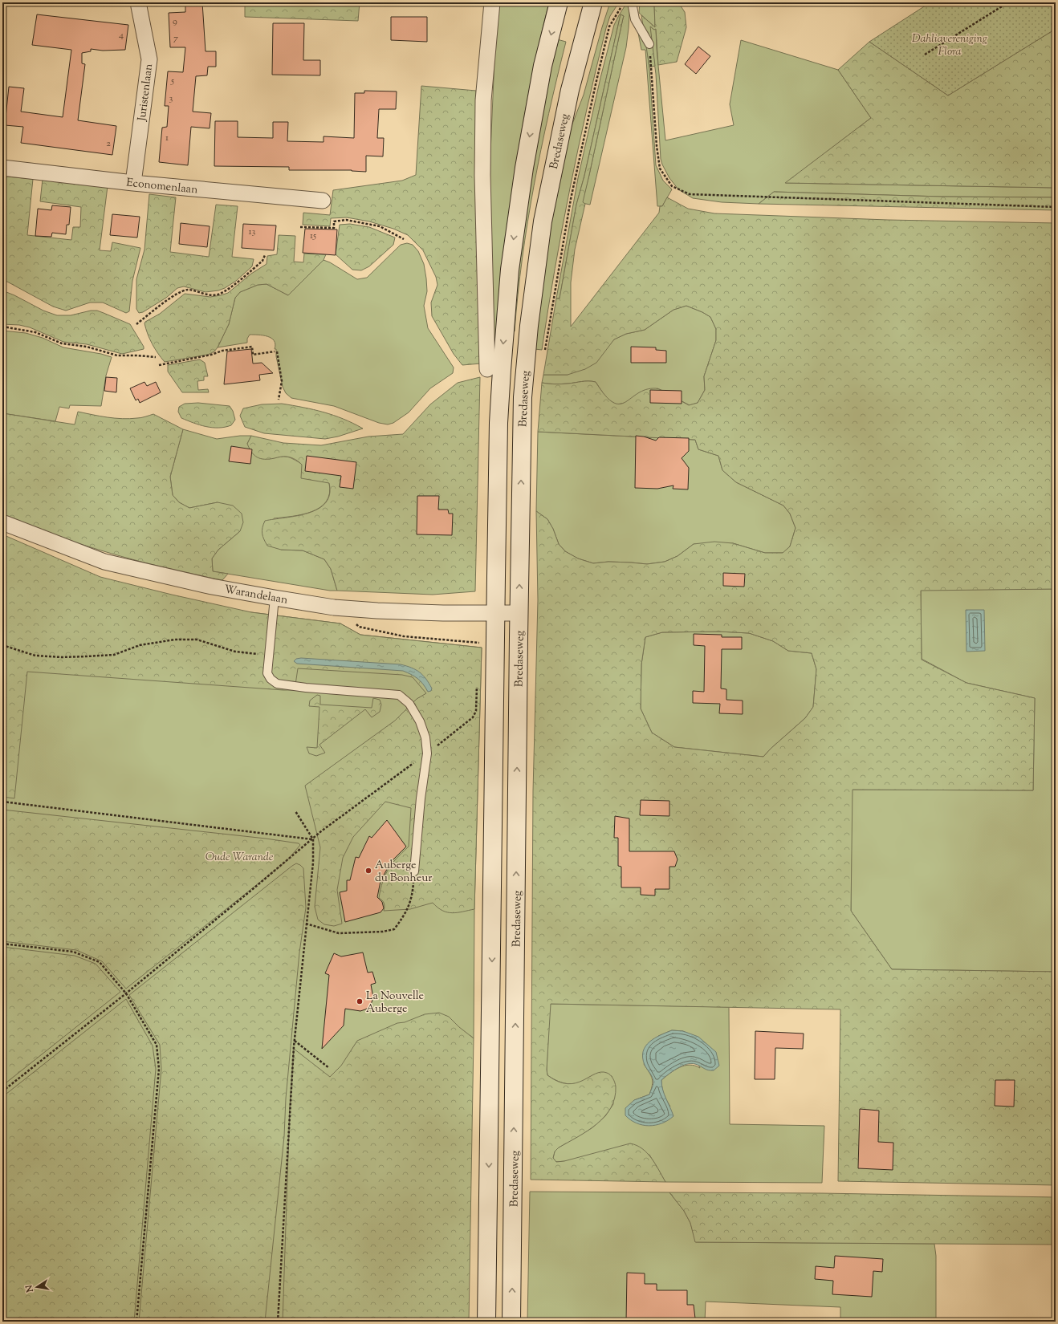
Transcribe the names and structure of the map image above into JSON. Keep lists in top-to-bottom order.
{
  "streets": {
    "main road": ["Bredaseweg"],
    "street": ["Juristenlaan", "Economenlaan", "Warandelaan"]
  },
  "crossings": [
    ["Juristenlaan", "Economenlaan"],
    ["Bredaseweg", "Warandelaan"]
  ],
  "parks": ["Dahliavereniging Flora", "Oude Warande"],
  "places": ["Auberge du Bonheur", "La Nouvelle Auberge"],
  "house_numbers": [
    "9",
    "4",
    "7",
    "5",
    "3",
    "1",
    "2",
    "13",
    "15"
  ],
  "north": "left"
}
